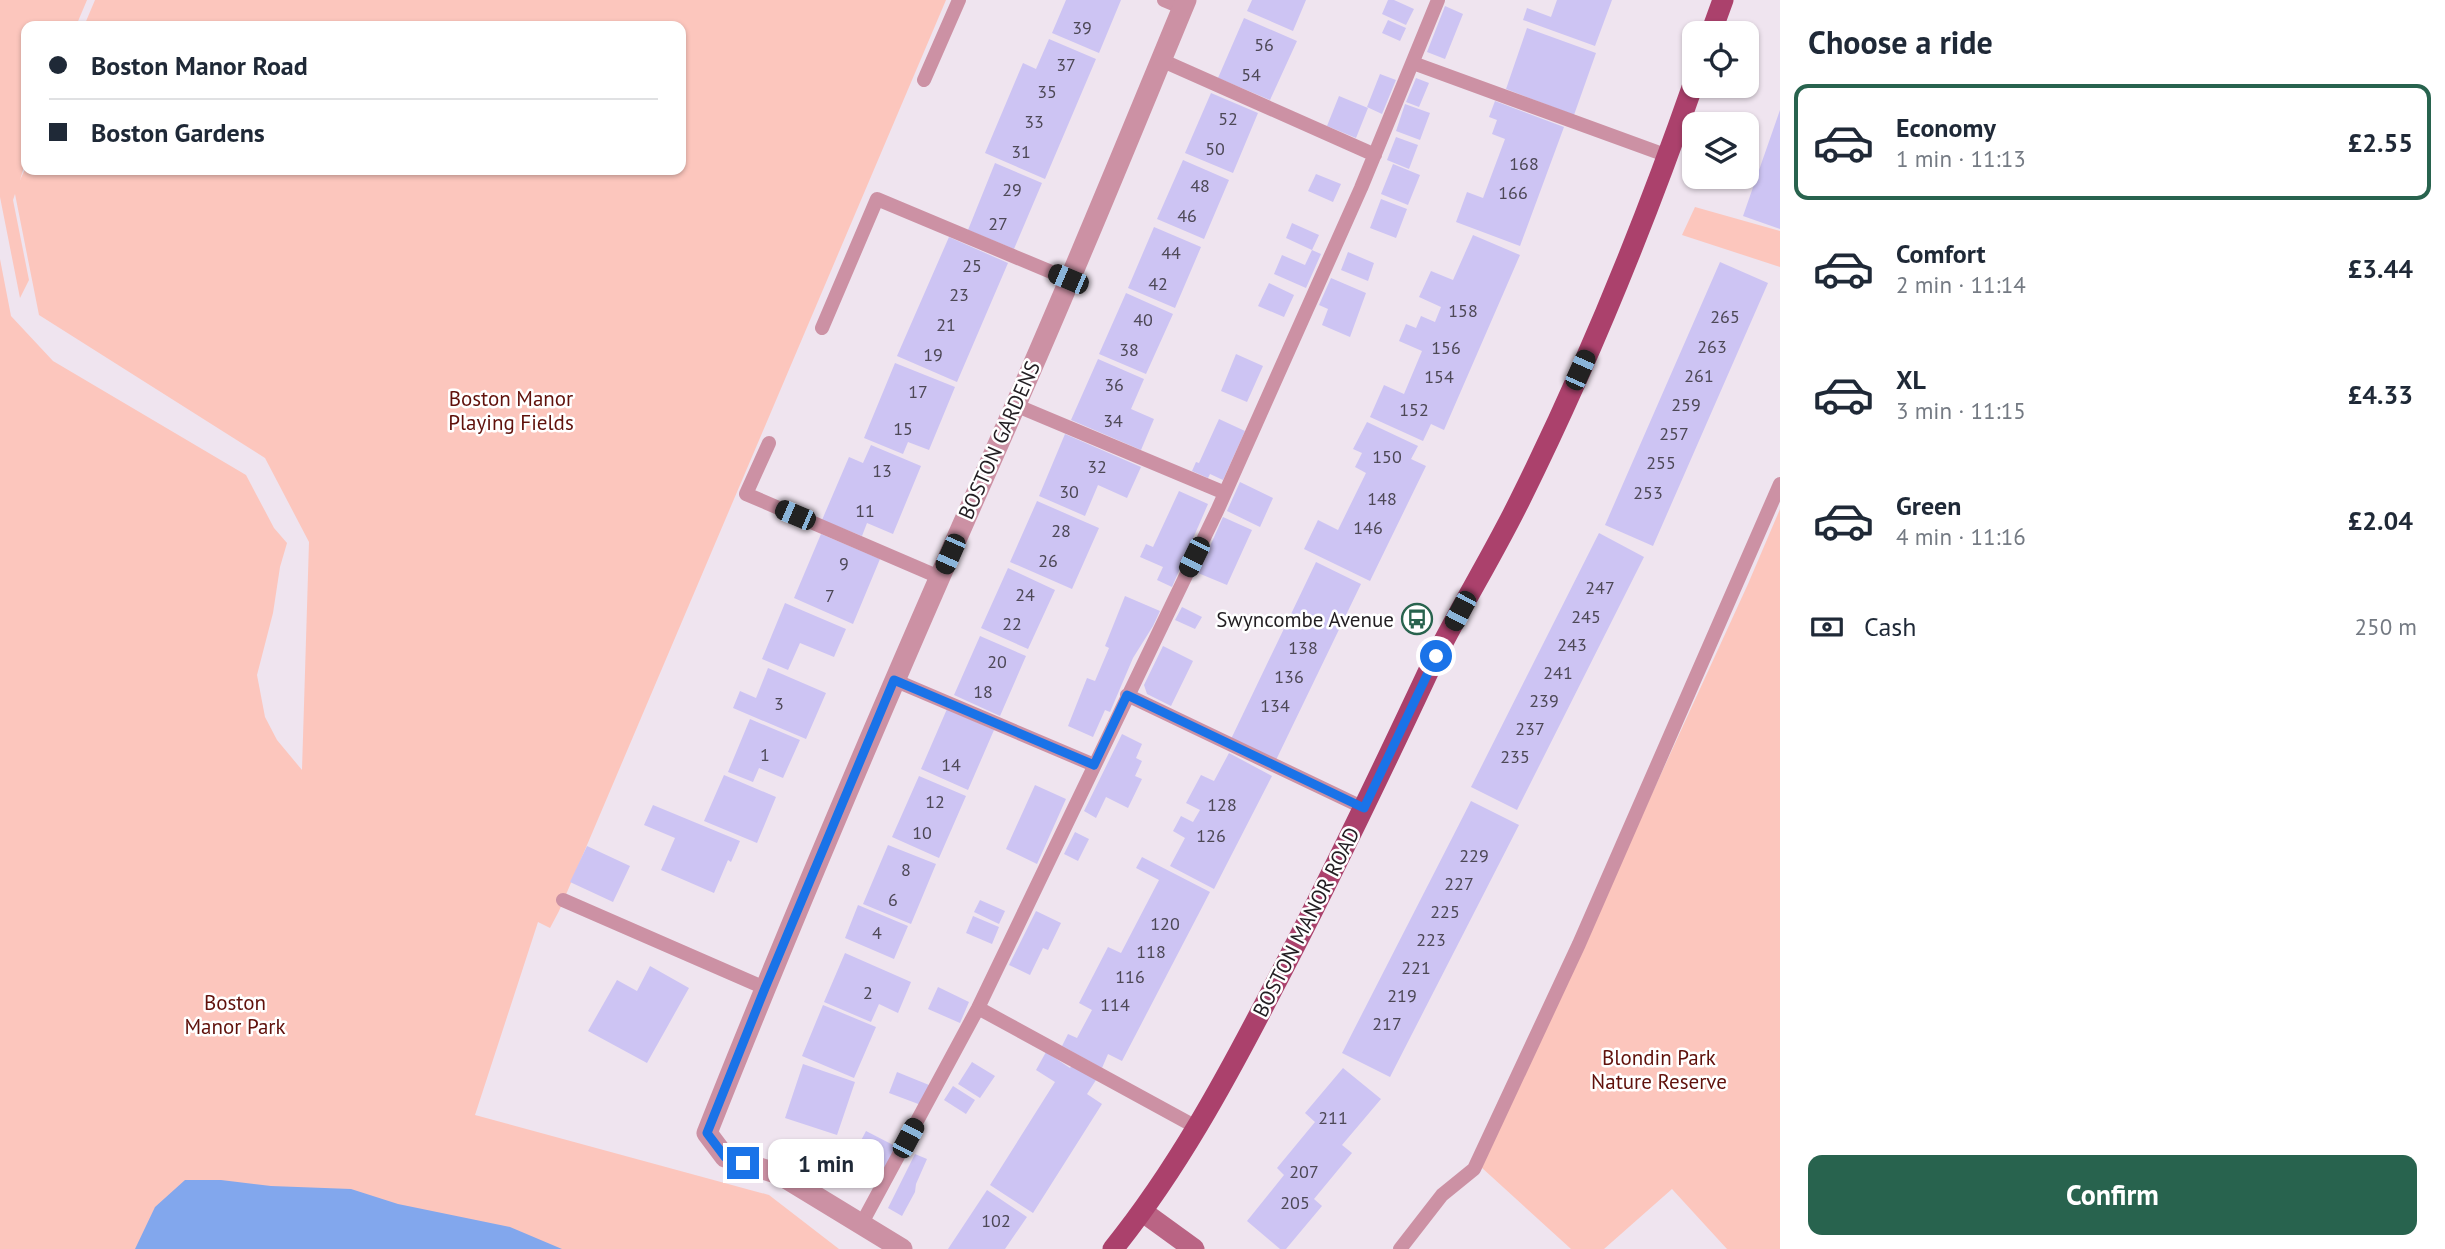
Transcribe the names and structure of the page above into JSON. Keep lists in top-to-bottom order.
{
  "streets": {
    "main road": ["BOSTON MANOR ROAD"],
    "street": ["BOSTON GARDENS"]
  },
  "parks": ["Boston Manor Playing Fields", "Boston Manor Park", "Blondin Park Nature Reserve"],
  "places": {
    "bus stop": ["Swyncombe Avenue"]
  },
  "house_numbers": [
    "39",
    "56",
    "37",
    "54",
    "35",
    "52",
    "33",
    "50",
    "31",
    "168",
    "48",
    "29",
    "166",
    "46",
    "27",
    "44",
    "25",
    "42",
    "23",
    "158",
    "265",
    "40",
    "21",
    "263",
    "156",
    "38",
    "19",
    "261",
    "154",
    "36",
    "17",
    "259",
    "152",
    "34",
    "15",
    "257",
    "150",
    "255",
    "32",
    "13",
    "30",
    "253",
    "148",
    "11",
    "146",
    "28",
    "26",
    "9",
    "247",
    "24",
    "7",
    "245",
    "22",
    "243",
    "138",
    "20",
    "241",
    "136",
    "18",
    "239",
    "3",
    "134",
    "237",
    "1",
    "235",
    "14",
    "12",
    "128",
    "10",
    "126",
    "229",
    "8",
    "227",
    "6",
    "225",
    "120",
    "4",
    "223",
    "118",
    "221",
    "116",
    "2",
    "219",
    "114",
    "217",
    "211",
    "207",
    "205",
    "102"
  ],
  "page": {
    "heading": "Choose a ride",
    "banner": ["Boston Manor Road", "Boston Gardens"],
    "list": [
      {
        "name": "Economy",
        "note": "1 min · 11:13",
        "value": "£2.55"
      },
      {
        "name": "Comfort",
        "note": "2 min · 11:14",
        "value": "£3.44"
      },
      {
        "name": "XL",
        "note": "3 min · 11:15",
        "value": "£4.33"
      },
      {
        "name": "Green",
        "note": "4 min · 11:16",
        "value": "£2.04"
      }
    ],
    "pay": ["Cash", "250 m"],
    "bubble": "1 min",
    "buttons": "Confirm"
  }
}
